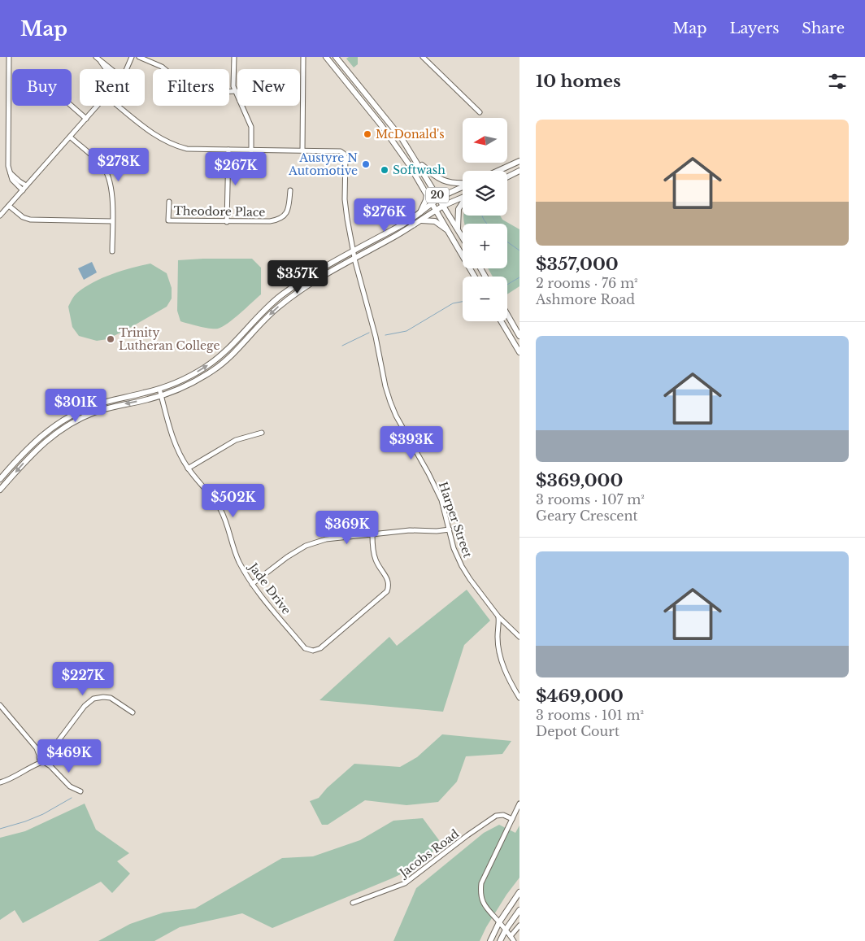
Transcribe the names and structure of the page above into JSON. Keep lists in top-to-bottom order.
{
  "streets": {
    "main road": ["20"],
    "street": [
      "Theodore Place",
      "Harper Street",
      "Jade Drive",
      "Jacobs Road"
    ]
  },
  "places": [
    "McDonald's",
    "Austyre N Automotive",
    "Softwash",
    "Trinity Lutheran College"
  ],
  "north": "left",
  "page": {
    "header": "Map",
    "nav": ["Map", "Layers", "Share"],
    "heading": "10 homes",
    "chip": [
      "Buy",
      "Rent",
      "Filters",
      "New"
    ],
    "list": [
      {
        "name": "$357,000",
        "note": "2 rooms · 76 m² · Ashmore Road"
      },
      {
        "name": "$369,000",
        "note": "3 rooms · 107 m² · Geary Crescent"
      },
      {
        "name": "$469,000",
        "note": "3 rooms · 101 m² · Depot Court"
      }
    ],
    "map_buttons": ["+", "−"],
    "price": [
      "$278K",
      "$267K",
      "$276K",
      "$357K",
      "$301K",
      "$393K",
      "$502K",
      "$369K",
      "$227K",
      "$469K"
    ]
  }
}
